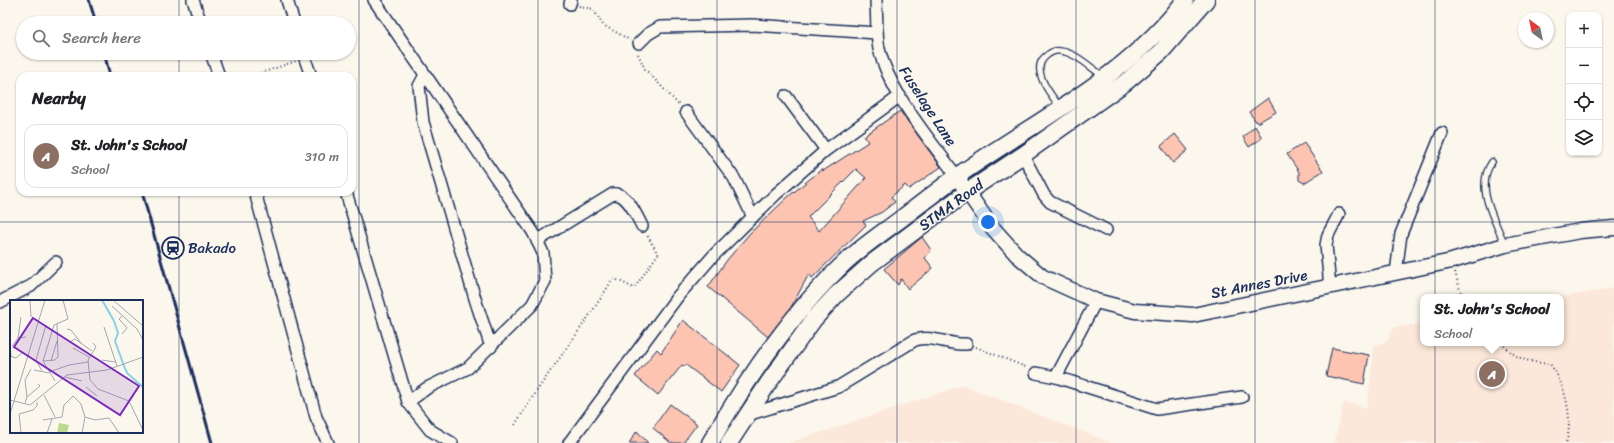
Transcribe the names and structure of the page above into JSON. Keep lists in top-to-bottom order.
{
  "streets": {
    "main road": ["STMA Road"],
    "street": ["Fuselage Lane", "St Annes Drive"]
  },
  "crossings": [
    ["Fuselage Lane", "STMA Road"],
    ["Fuselage Lane", "St Annes Drive"],
    ["STMA Road", "St Annes Drive"]
  ],
  "places": {
    "station": ["Bakado"]
  },
  "north": "top left",
  "page": {
    "map_buttons": ["+", "−"],
    "search": "Search here",
    "heading": "Nearby",
    "list": [
      {
        "mark": "A",
        "name": "St. John's School",
        "note": "School",
        "value": "310 m"
      }
    ],
    "popup": ["St. John's School", "School"],
    "pins": "A"
  }
}
